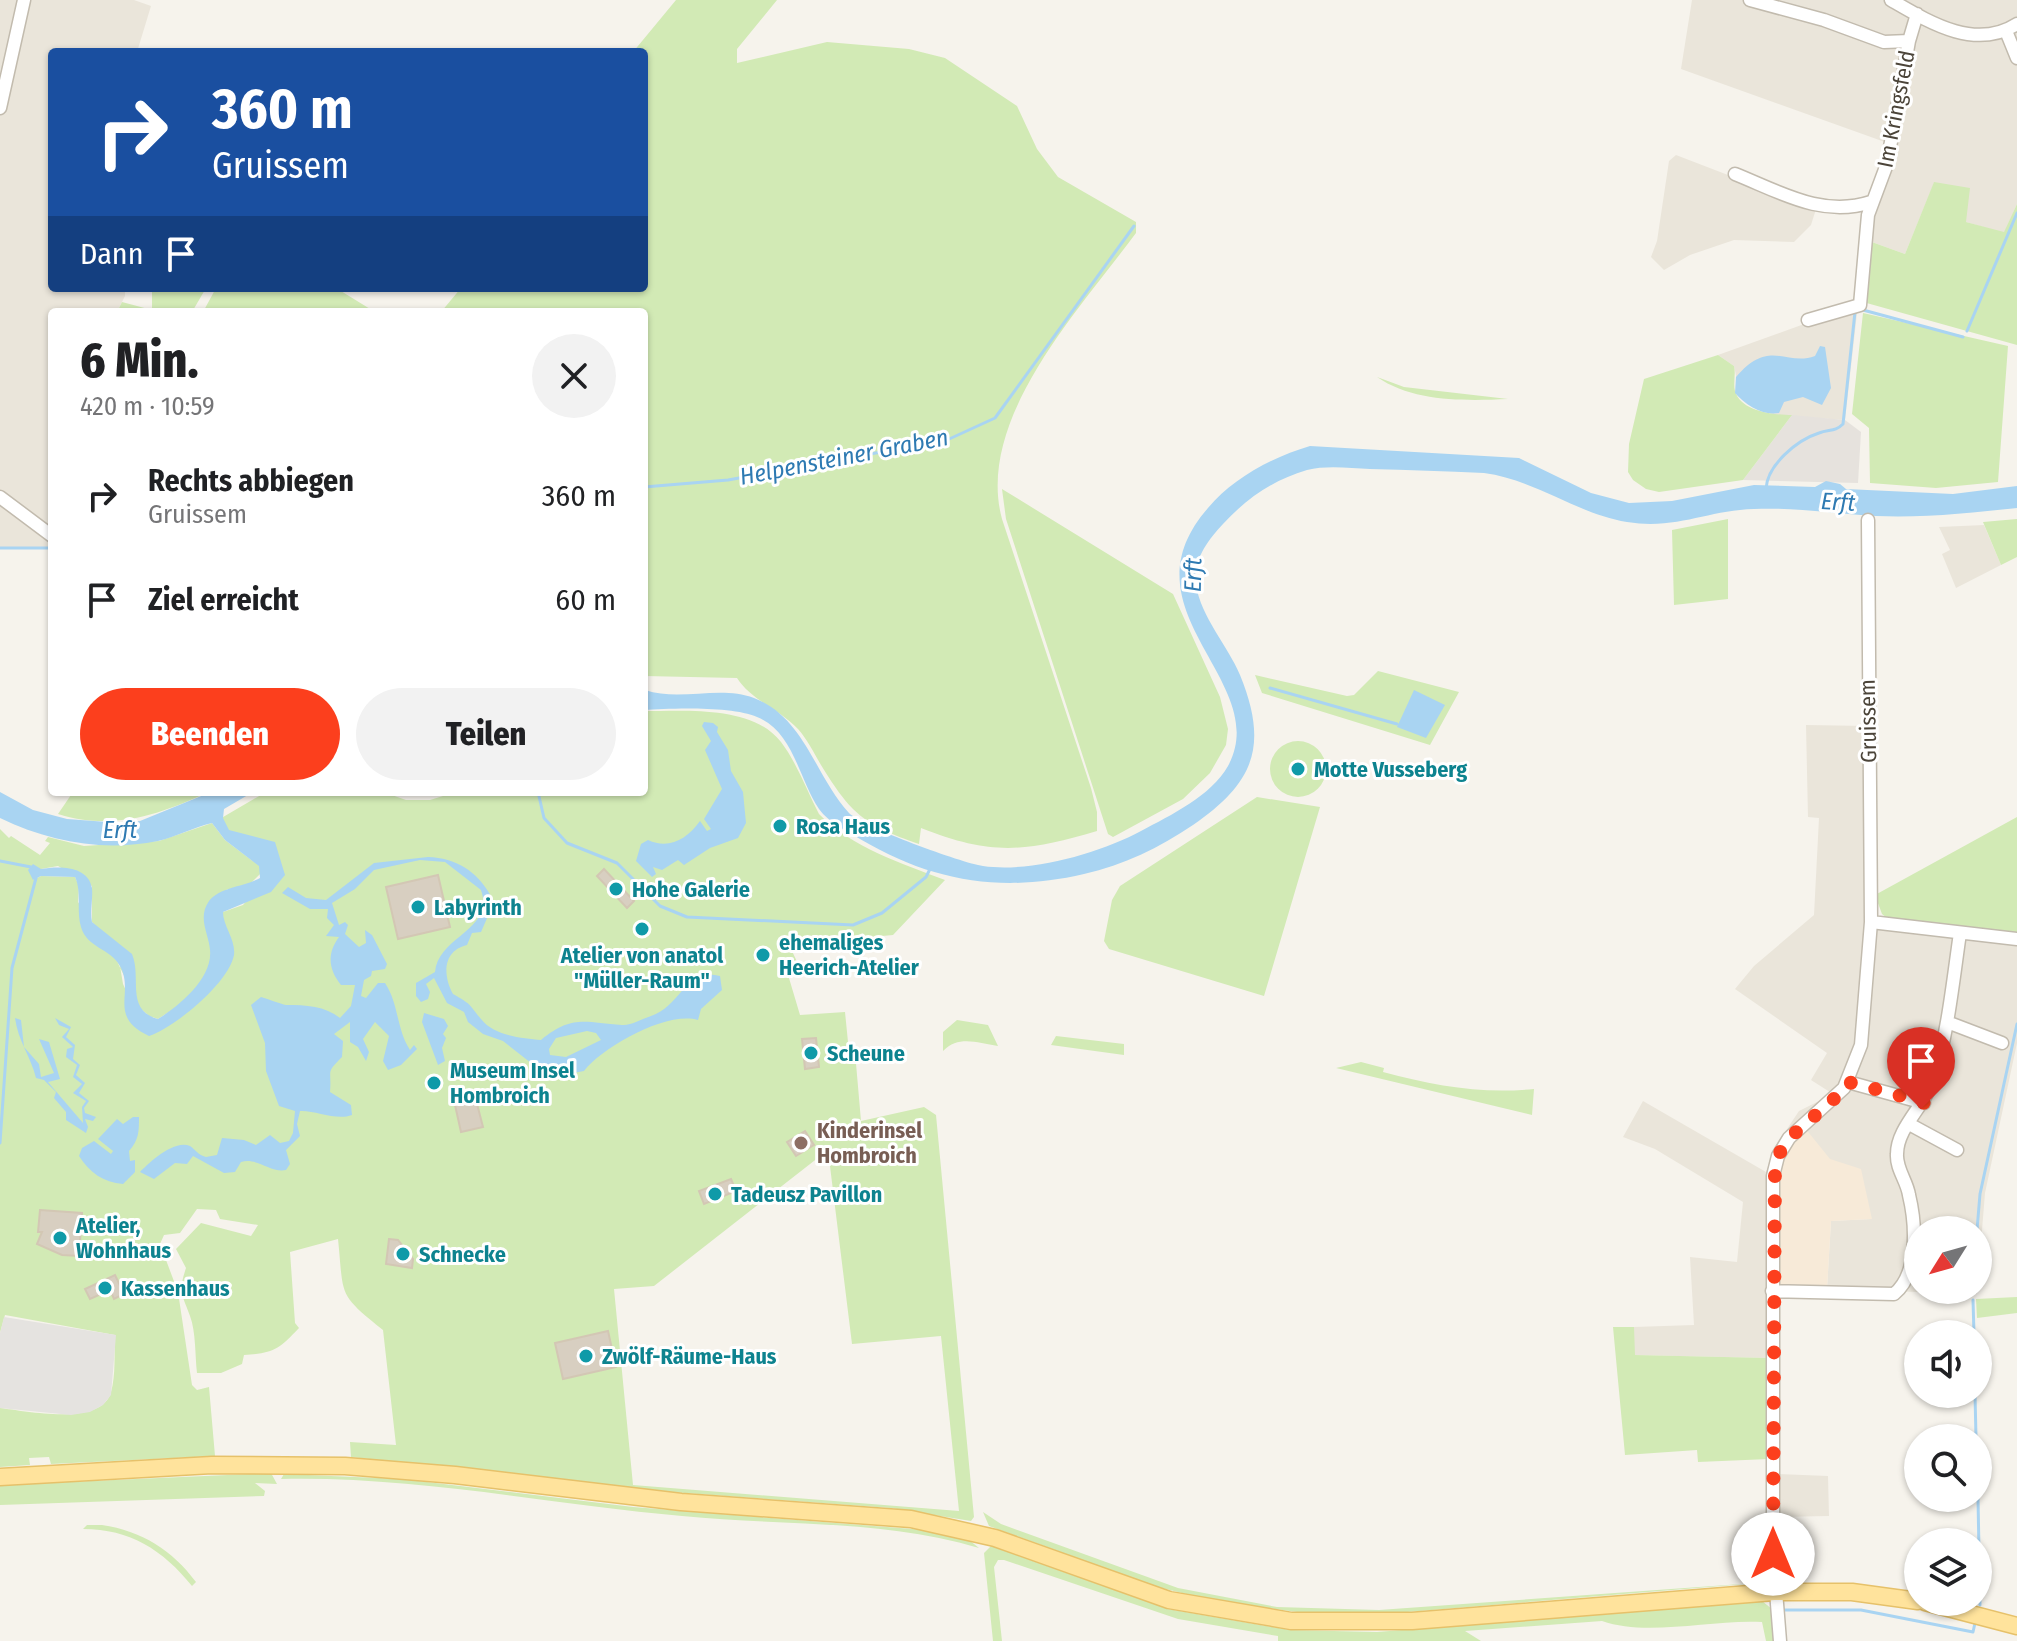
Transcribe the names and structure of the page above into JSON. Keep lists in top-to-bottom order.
{
  "streets": {
    "street": ["Im Kringsfeld", "Gruissem"]
  },
  "water": ["Helpensteiner Graben", "Erft"],
  "places": [
    "Motte Vusseberg",
    "Rosa Haus",
    "Hohe Galerie",
    "Labyrinth",
    "Atelier von anatol \"Müller-Raum\"",
    "ehemaliges Heerich-Atelier",
    "Scheune",
    "Museum Insel Hombroich",
    "Kinderinsel Hombroich",
    "Tadeusz Pavillon",
    "Atelier, Wohnhaus",
    "Schnecke",
    "Kassenhaus",
    "Zwölf-Räume-Haus"
  ],
  "north": "bottom left",
  "page": {
    "turn": ["360 m", "Gruissem"],
    "then": "Dann",
    "heading": ["6 Min.", "420 m · 10:59"],
    "list": [
      {
        "name": "Rechts abbiegen",
        "note": "Gruissem",
        "value": "360 m"
      },
      {
        "name": "Ziel erreicht",
        "value": "60 m"
      }
    ],
    "buttons": ["Beenden", "Teilen"]
  }
}
